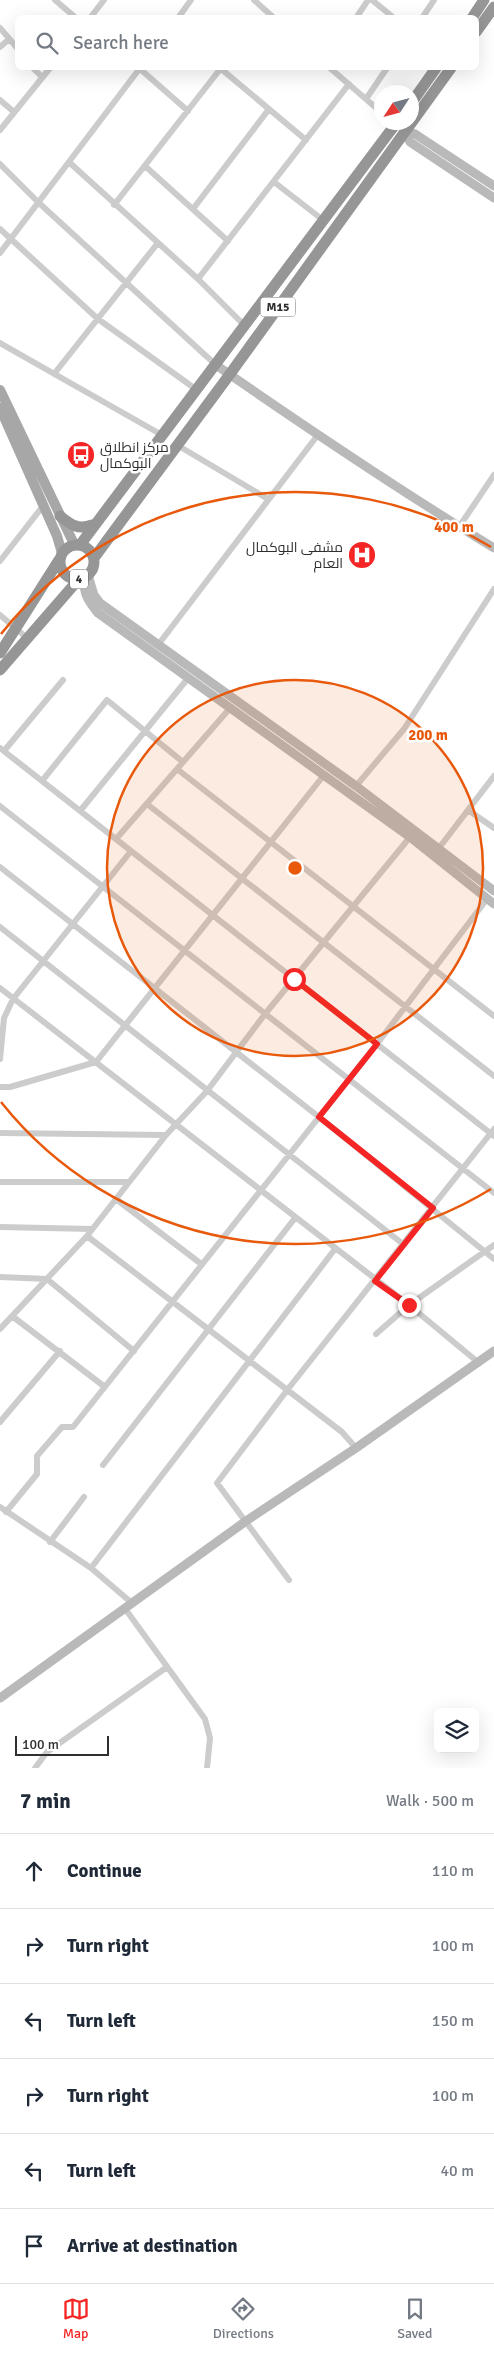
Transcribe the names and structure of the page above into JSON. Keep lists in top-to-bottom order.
{
  "streets": {
    "highway": ["M15", "4"]
  },
  "crossings": [
    ["M15", "4"]
  ],
  "places": {
    "bus stop": ["مركز انطلاق البوكمال"],
    "hospital": ["مشفى البوكمال العام"]
  },
  "scale_bar": "100 m",
  "north": "bottom left",
  "page": {
    "search": "Search here",
    "scale": "100 m",
    "heading": ["7 min", "Walk · 500 m"],
    "list": [
      ["Continue", "110 m"],
      ["Turn right", "100 m"],
      ["Turn left", "150 m"],
      ["Turn right", "100 m"],
      ["Turn left", "40 m"],
      "Arrive at destination"
    ],
    "nav": ["Map", "Directions", "Saved"]
  },
  "rings": ["400 m", "200 m"]
}
